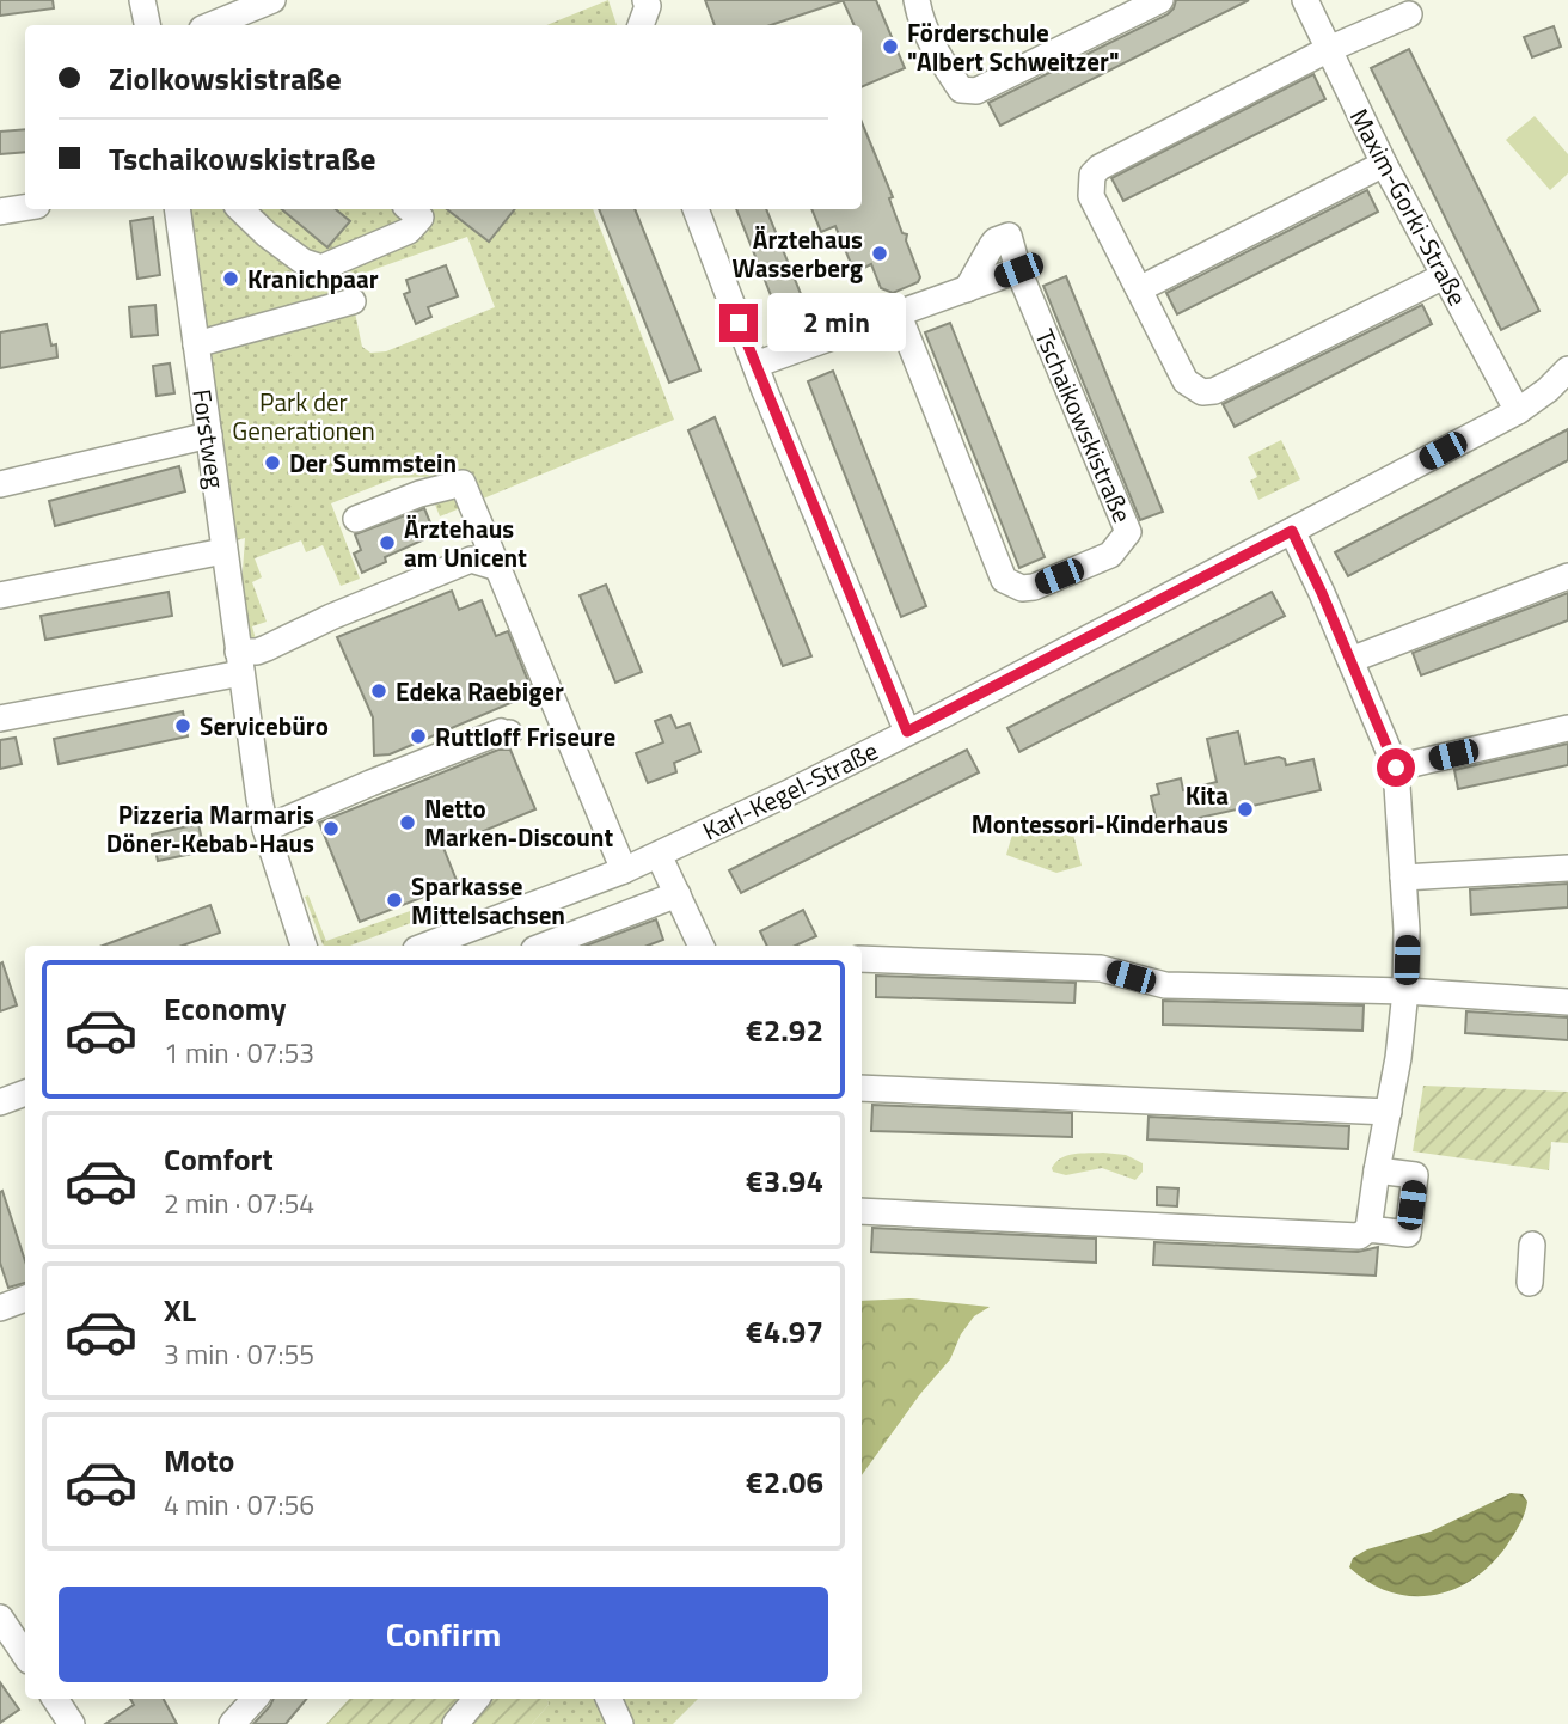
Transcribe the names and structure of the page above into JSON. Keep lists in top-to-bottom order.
{
  "streets": {
    "street": [
      "Maxim-Gorki-Straße",
      "Tschaikowskistraße",
      "Forstweg",
      "Karl-Kegel-Straße"
    ]
  },
  "crossings": [
    ["Maxim-Gorki-Straße", "Karl-Kegel-Straße"]
  ],
  "parks": ["Park der Generationen"],
  "places": [
    "Förderschule \"Albert Schweitzer\"",
    "Ärztehaus Wasserberg",
    "Kranichpaar",
    "Der Summstein",
    "Ärztehaus am Unicent",
    "Edeka Raebiger",
    "Servicebüro",
    "Ruttloff Friseure",
    "Kita Montessori-Kinderhaus",
    "Netto Marken-Discount",
    "Pizzeria Marmaris Döner-Kebab-Haus",
    "Sparkasse Mittelsachsen"
  ],
  "page": {
    "banner": ["Ziolkowskistraße", "Tschaikowskistraße"],
    "bubble": "2 min",
    "list": [
      {
        "name": "Economy",
        "note": "1 min · 07:53",
        "value": "€2.92"
      },
      {
        "name": "Comfort",
        "note": "2 min · 07:54",
        "value": "€3.94"
      },
      {
        "name": "XL",
        "note": "3 min · 07:55",
        "value": "€4.97"
      },
      {
        "name": "Moto",
        "note": "4 min · 07:56",
        "value": "€2.06"
      }
    ],
    "buttons": "Confirm"
  }
}
